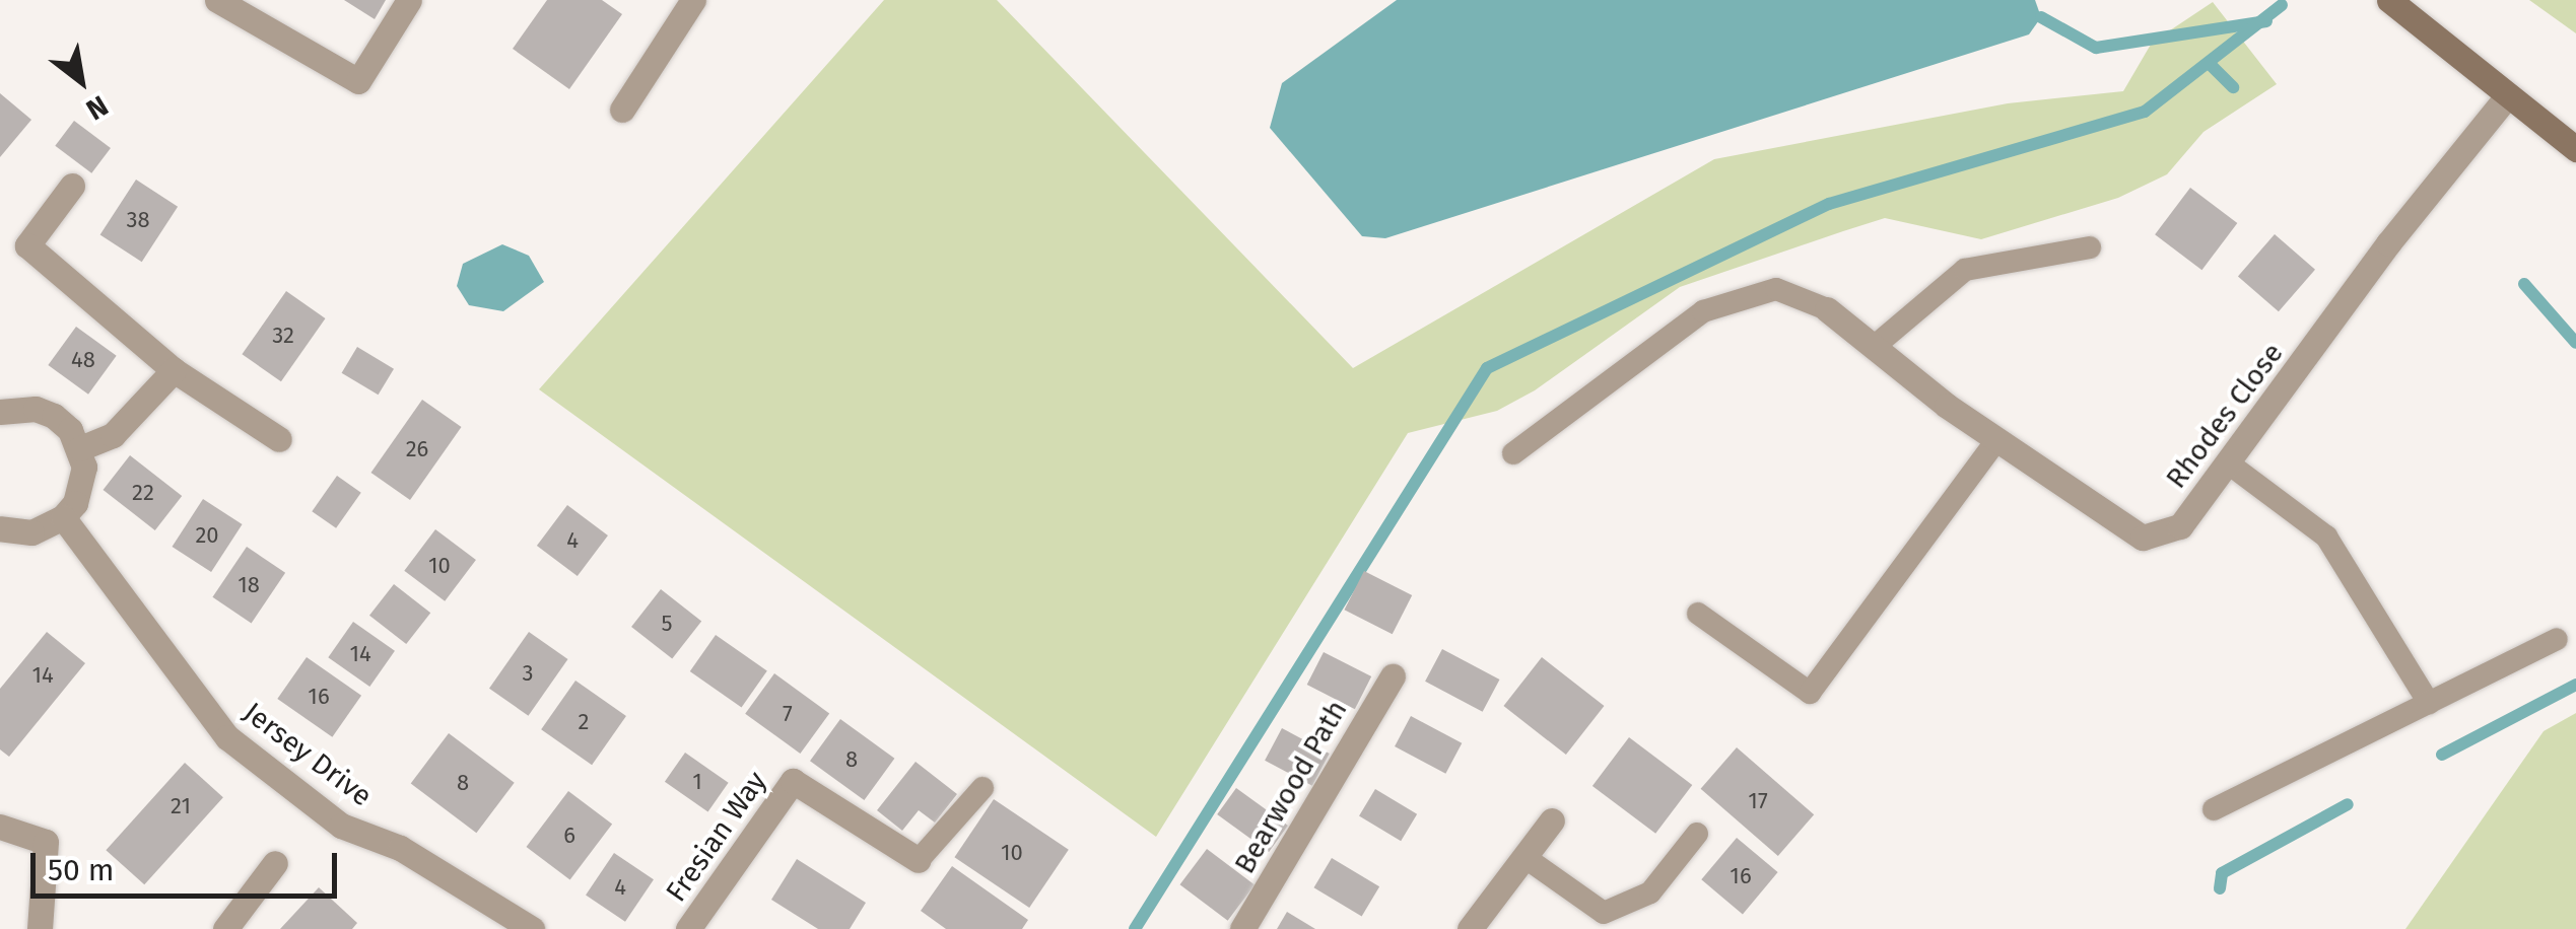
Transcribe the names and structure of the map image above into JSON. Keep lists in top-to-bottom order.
{
  "streets": {
    "street": [
      "Rhodes Close",
      "Jersey Drive",
      "Bearwood Path",
      "Fresian Way"
    ]
  },
  "house_numbers": [
    "38",
    "32",
    "48",
    "26",
    "22",
    "20",
    "4",
    "10",
    "18",
    "5",
    "14",
    "3",
    "14",
    "16",
    "7",
    "2",
    "8",
    "1",
    "8",
    "17",
    "21",
    "6",
    "10",
    "16",
    "4"
  ],
  "scale_bar": "50 m",
  "north": "bottom right"
}
